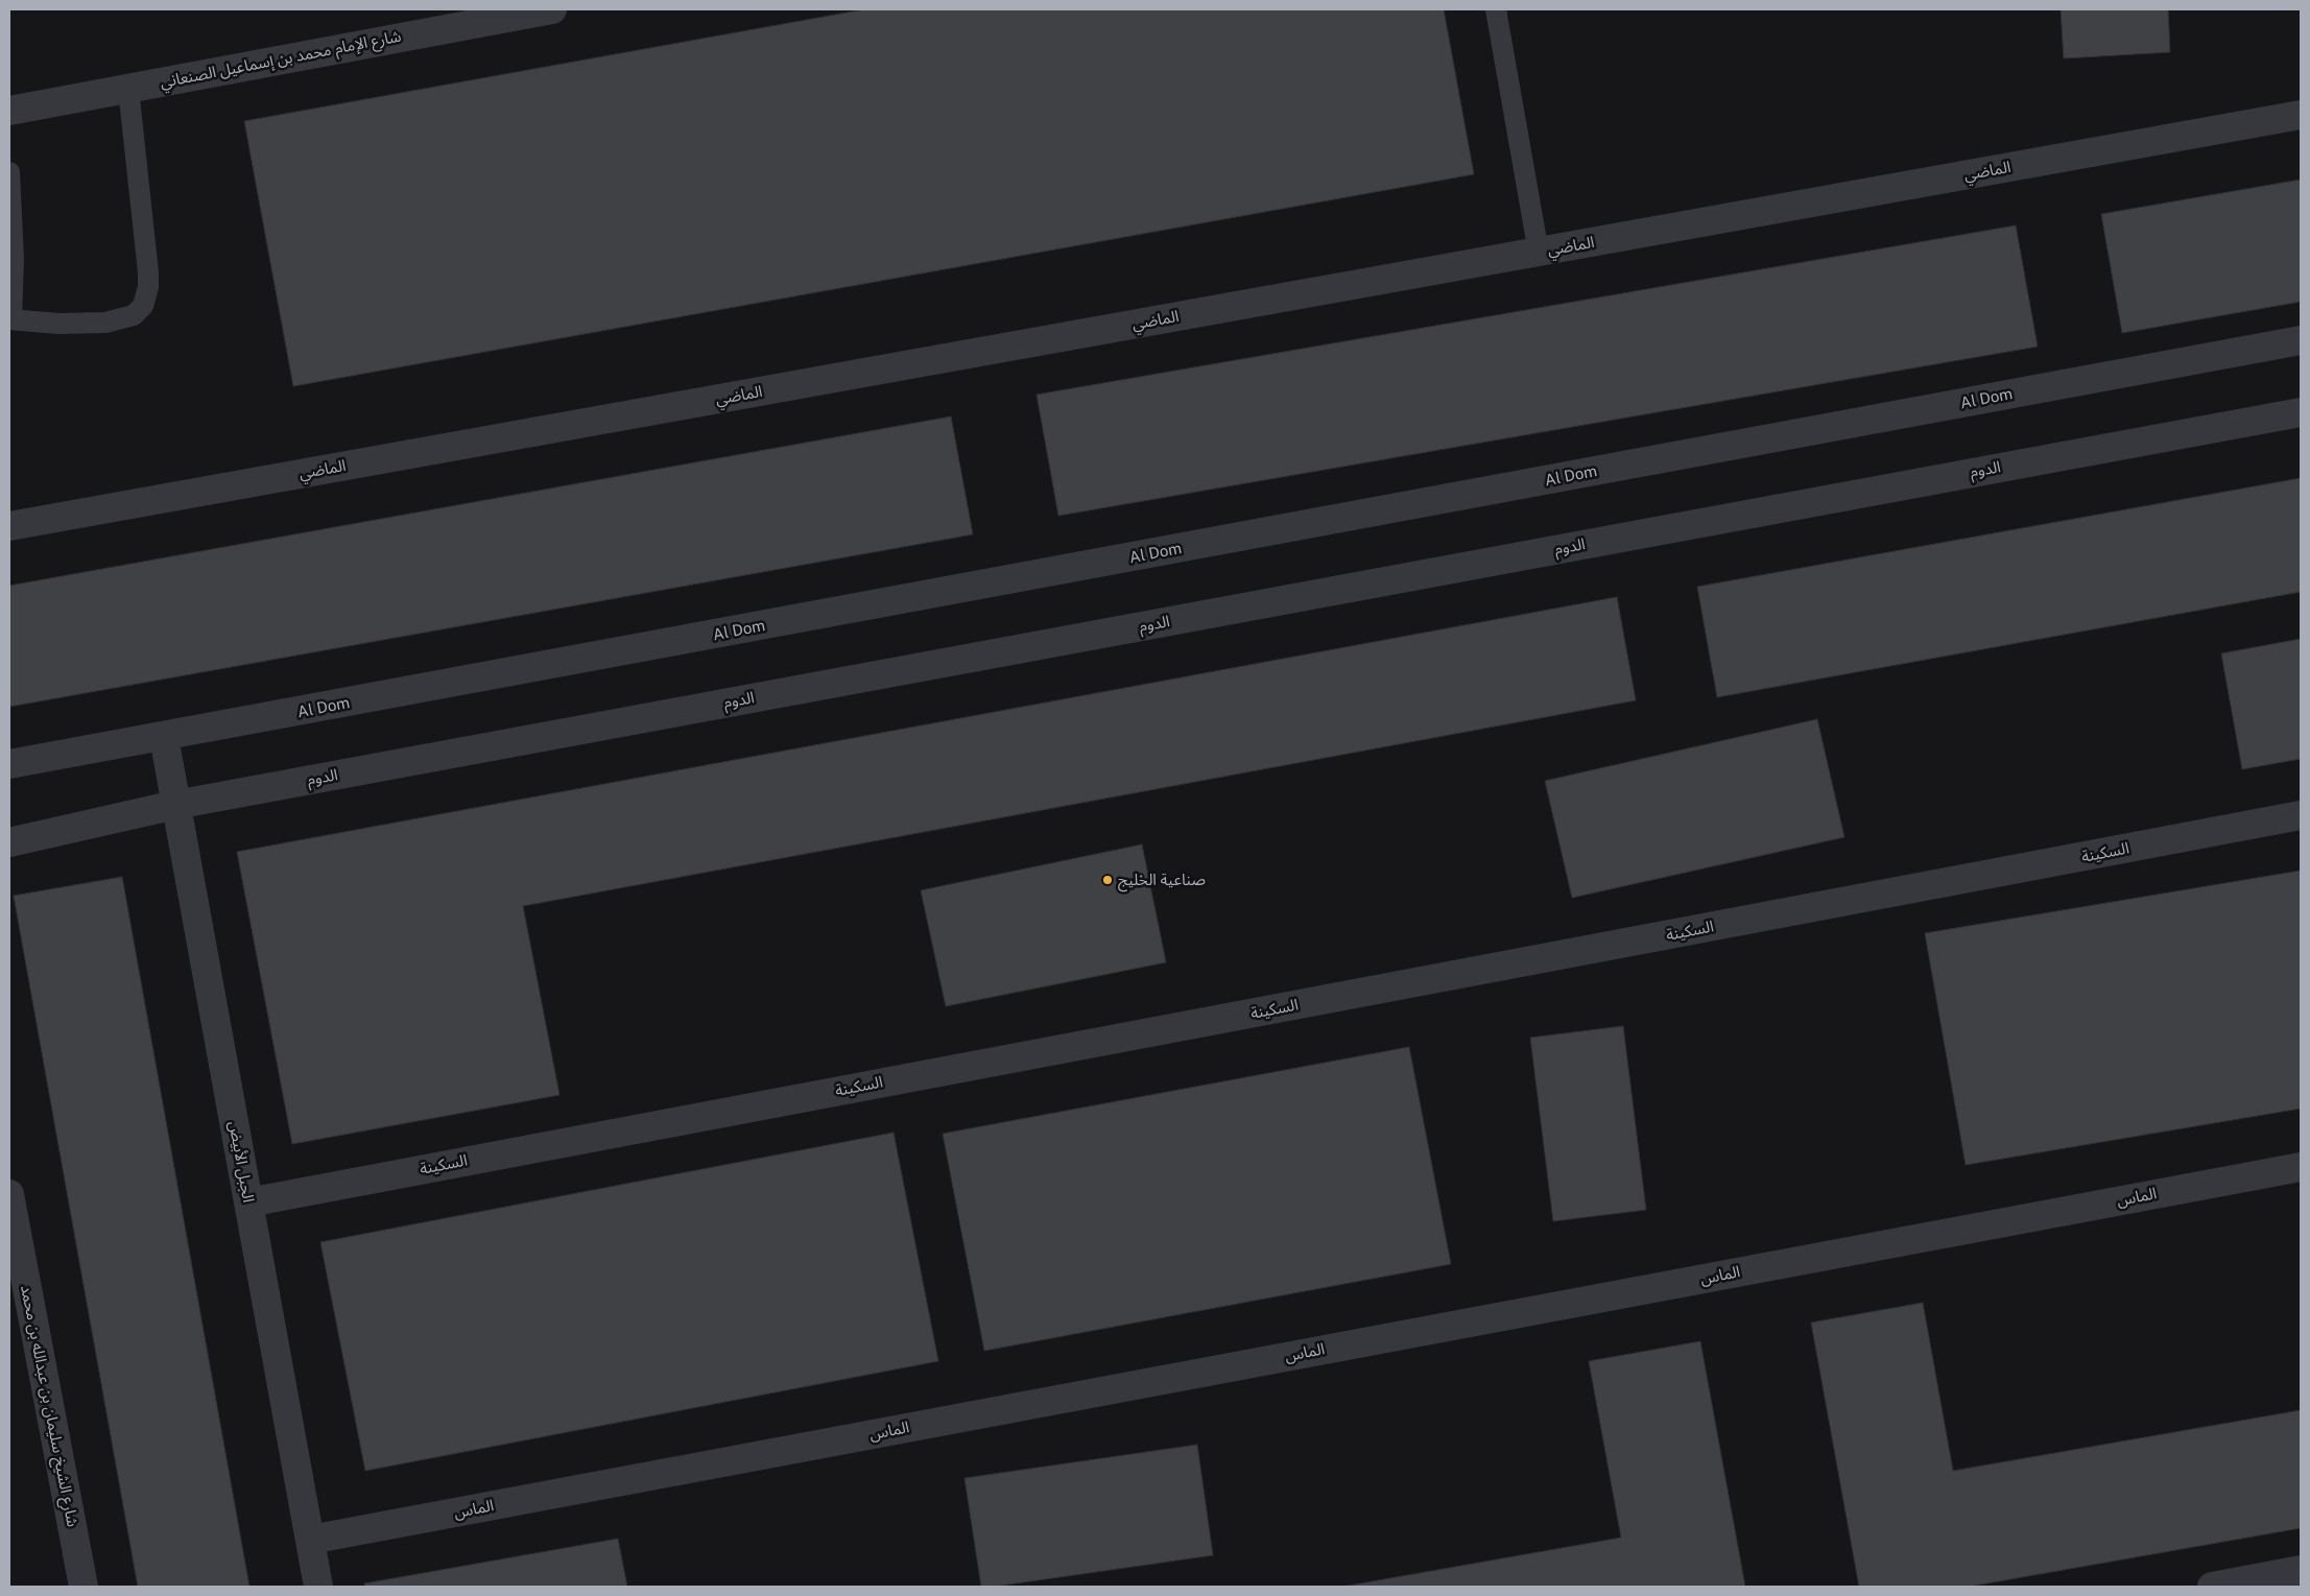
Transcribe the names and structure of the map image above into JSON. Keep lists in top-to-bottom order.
{
  "streets": {
    "street": [
      "شارع الإمام محمد بن إسماعيل الصنعاني",
      "الماضي",
      "Al Dom",
      "الدوم",
      "السكينة",
      "الجبل الأبيض",
      "الماس",
      "شارع الشيخ سليمان بن عبدالله بن محمد"
    ]
  },
  "crossings": [
    ["Al Dom", "الجبل الأبيض"],
    ["الدوم", "الجبل الأبيض"],
    ["السكينة", "الجبل الأبيض"],
    ["الجبل الأبيض", "الماس"]
  ],
  "places": ["صناعية الخليج"]
}
